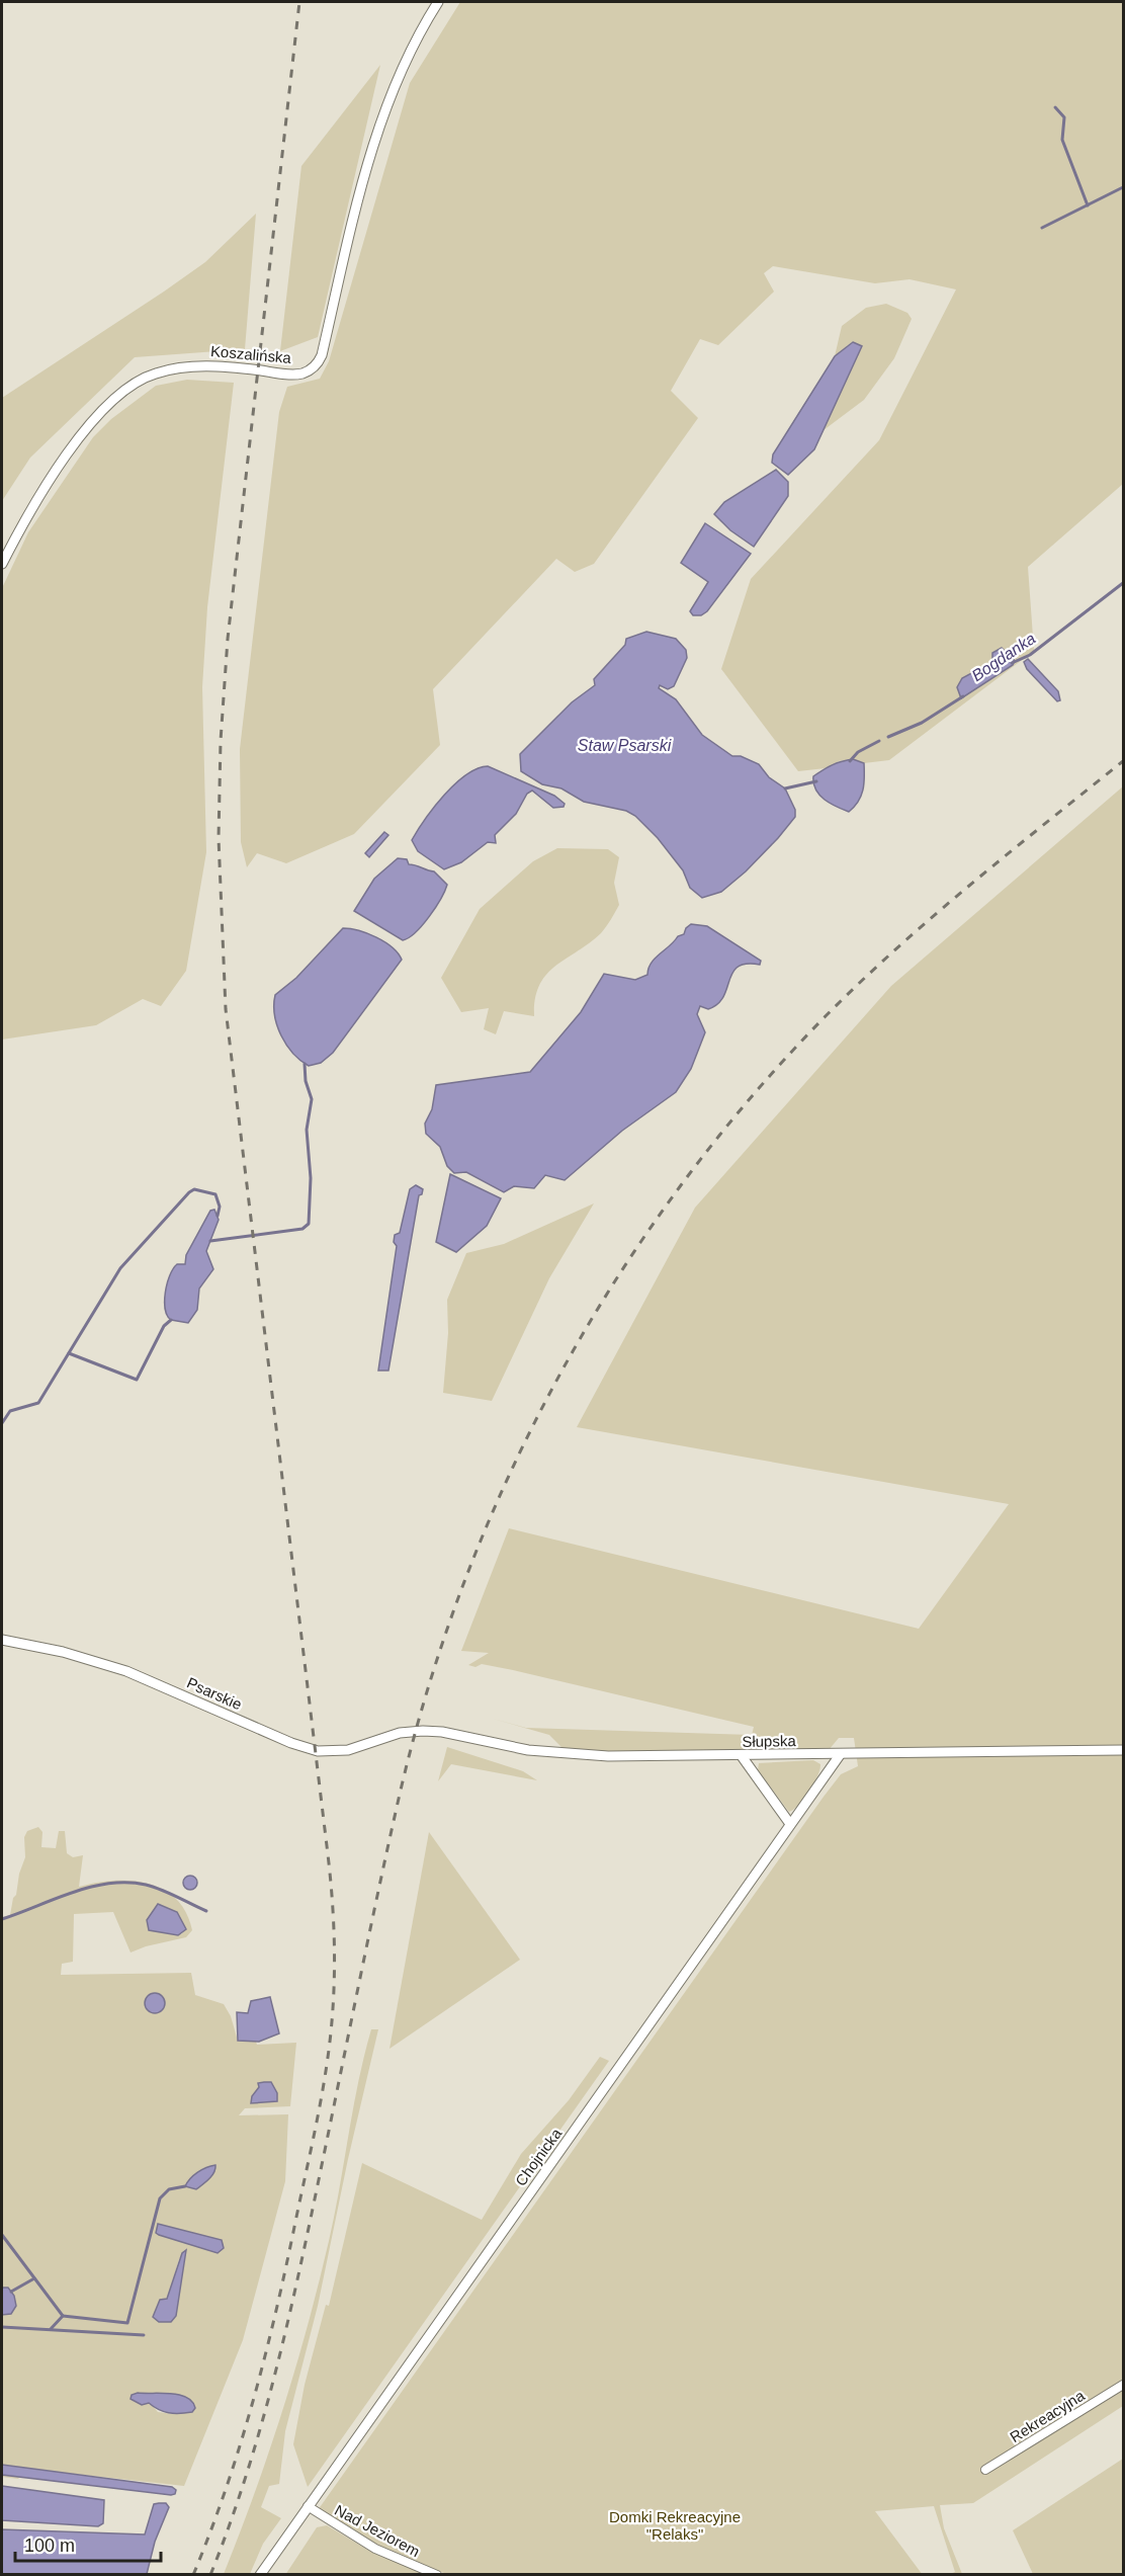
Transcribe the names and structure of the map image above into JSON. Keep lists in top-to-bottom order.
{
  "streets": {
    "street": [
      "Koszalińska",
      "Psarskie",
      "Słupska",
      "Chojnicka",
      "Rekreacyjna",
      "Nad Jeziorem"
    ]
  },
  "crossings": [
    ["Psarskie", "Słupska"],
    ["Słupska", "Chojnicka"],
    ["Chojnicka", "Nad Jeziorem"]
  ],
  "water": ["Bogdanka", "Staw Psarski"],
  "parks": ["Domki Rekreacyjne \"Relaks\""],
  "scale_bar": "100 m"
}
